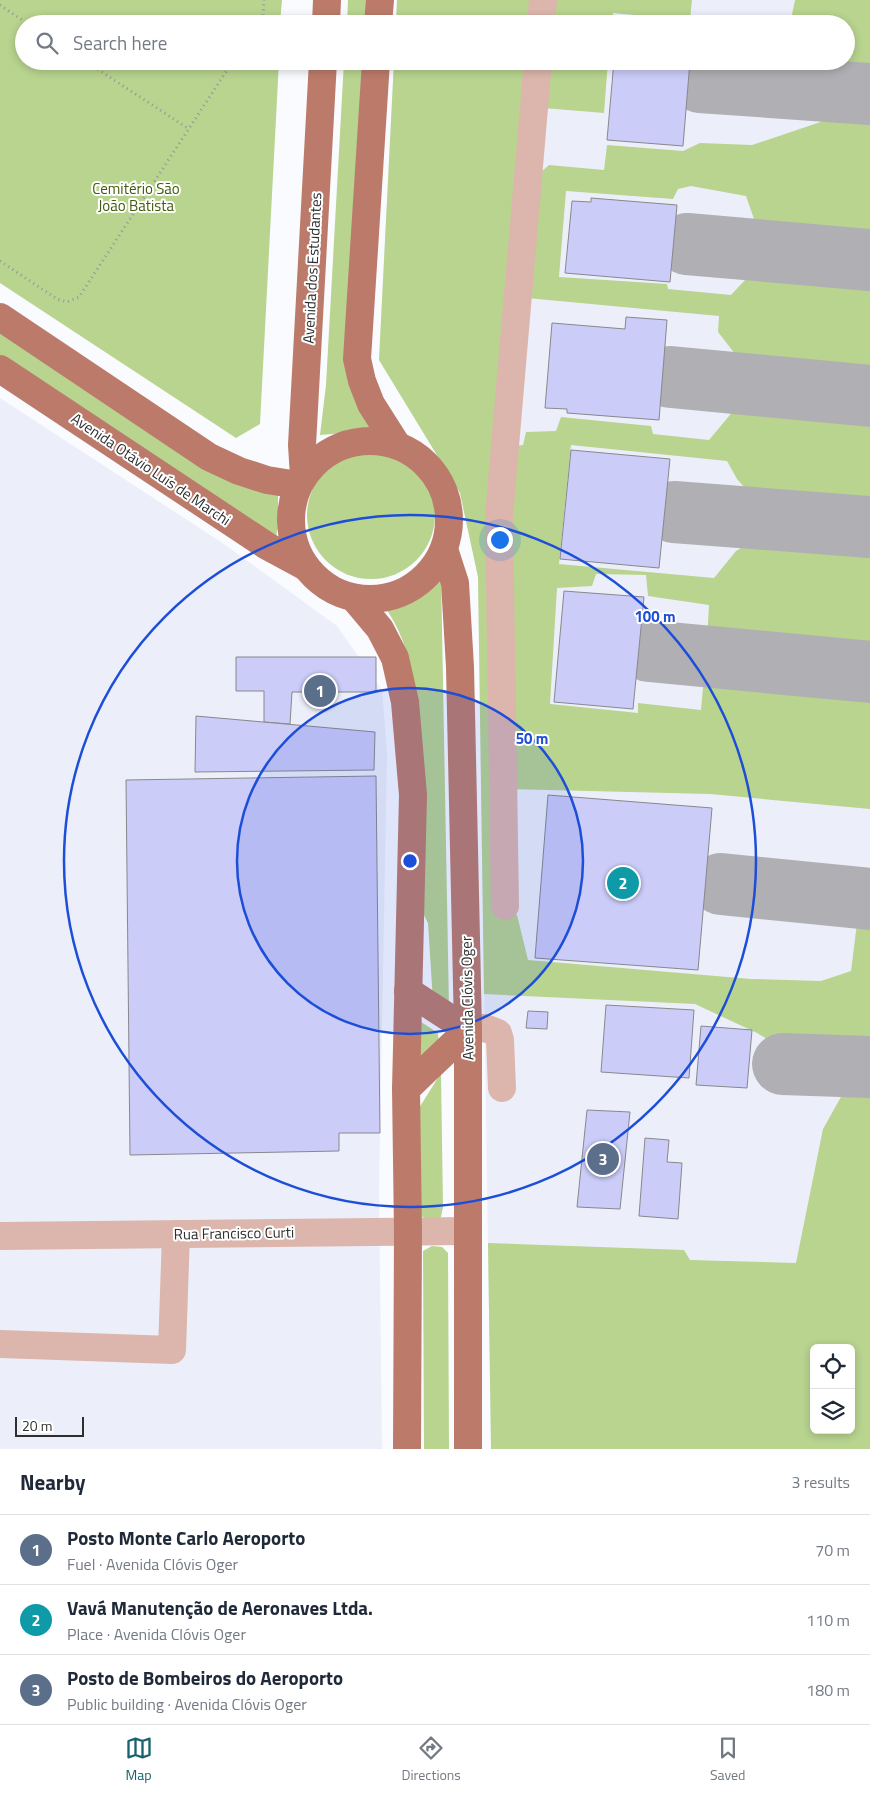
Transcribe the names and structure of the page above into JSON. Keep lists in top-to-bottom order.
{
  "streets": {
    "main road": ["Avenida dos Estudantes", "Avenida Otávio Luís de Marchi", "Avenida Clóvis Oger"],
    "street": ["Rua Francisco Curti"]
  },
  "crossings": [
    ["Avenida dos Estudantes", "Avenida Otávio Luís de Marchi"],
    ["Avenida dos Estudantes", "Avenida Clóvis Oger"],
    ["Avenida Otávio Luís de Marchi", "Avenida Clóvis Oger"],
    ["Avenida Clóvis Oger", "Rua Francisco Curti"]
  ],
  "parks": ["Cemitério São João Batista"],
  "scale_bar": "20 m",
  "page": {
    "search": "Search here",
    "pins": ["1", "2", "3"],
    "scale": "20 m",
    "heading": ["Nearby", "3 results"],
    "list": [
      {
        "mark": "1",
        "name": "Posto Monte Carlo Aeroporto",
        "note": "Fuel · Avenida Clóvis Oger",
        "value": "70 m"
      },
      {
        "mark": "2",
        "name": "Vavá Manutenção de Aeronaves Ltda.",
        "note": "Place · Avenida Clóvis Oger",
        "value": "110 m"
      },
      {
        "mark": "3",
        "name": "Posto de Bombeiros do Aeroporto",
        "note": "Public building · Avenida Clóvis Oger",
        "value": "180 m"
      }
    ],
    "nav": ["Map", "Directions", "Saved"]
  },
  "rings": ["100 m", "50 m"]
}
